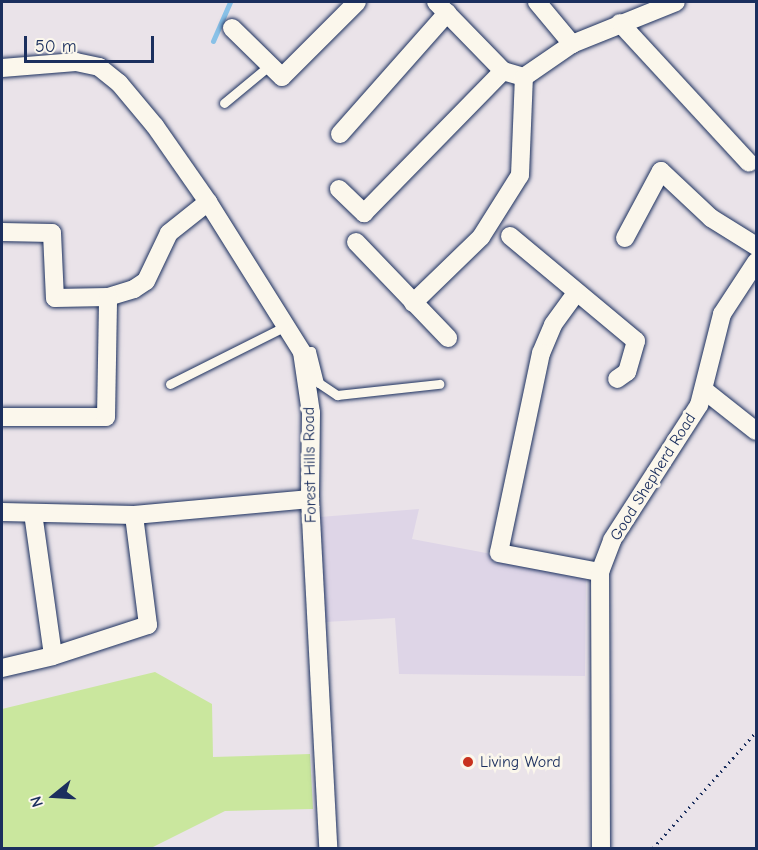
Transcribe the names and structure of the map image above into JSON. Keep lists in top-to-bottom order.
{
  "streets": {
    "street": ["Forest Hills Road", "Good Shepherd Road"]
  },
  "places": ["Living Word"],
  "scale_bar": "50 m",
  "north": "left"
}
